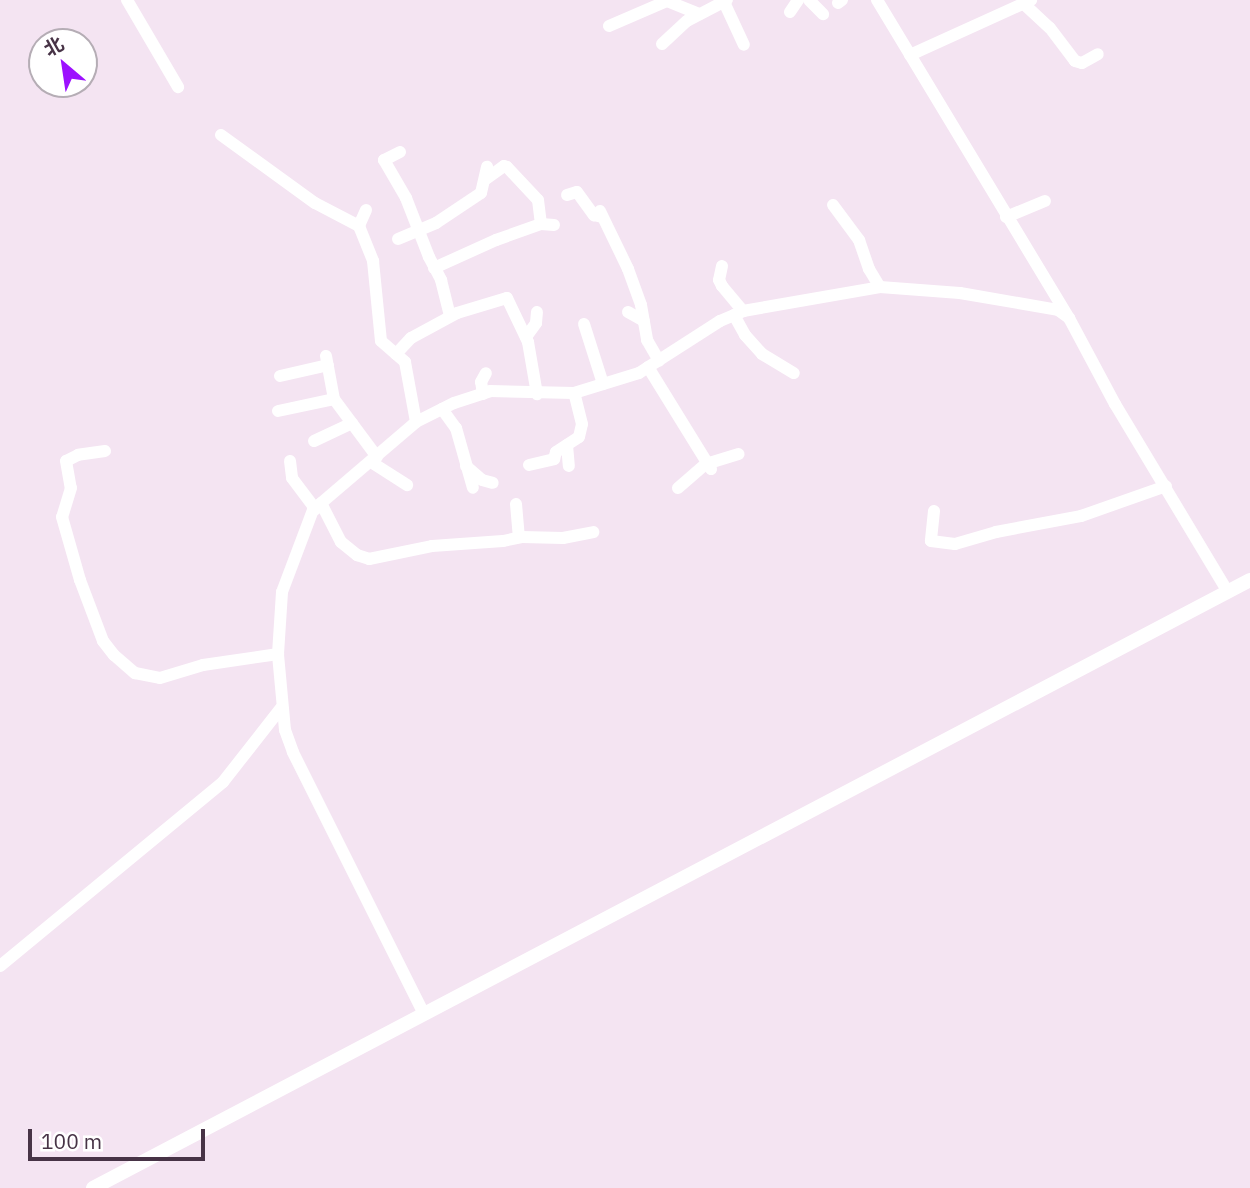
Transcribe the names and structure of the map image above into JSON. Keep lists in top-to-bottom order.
{
  "scale_bar": "100 m",
  "north": "top left"
}
